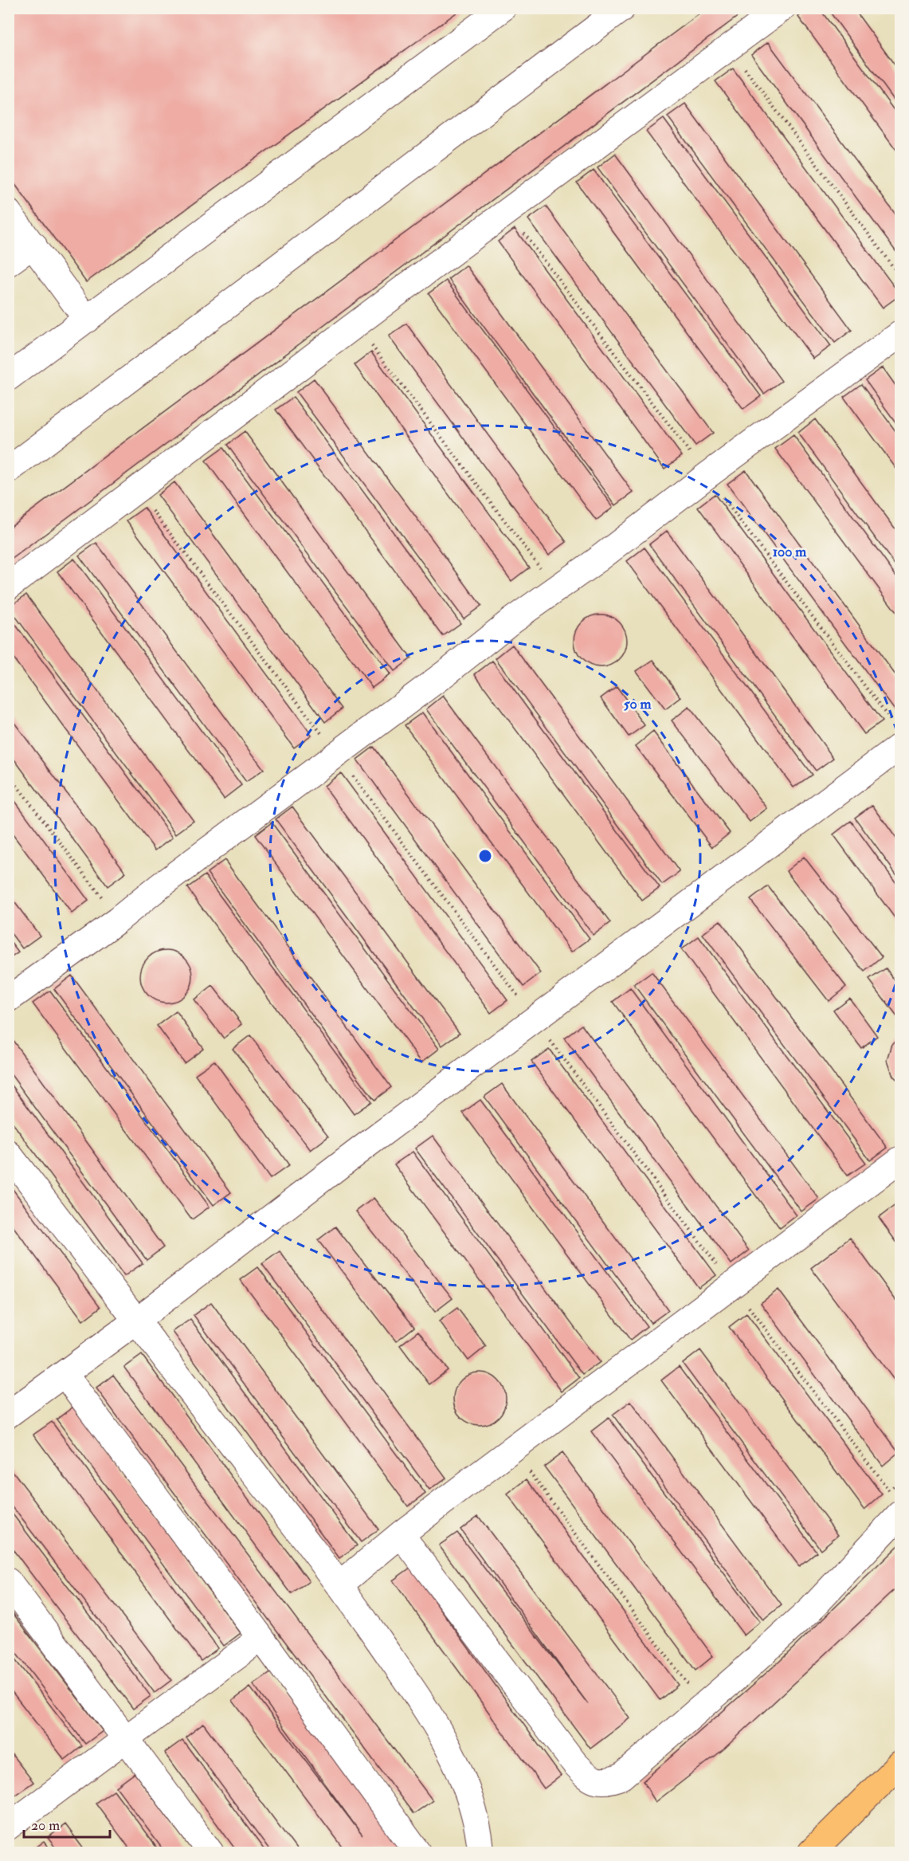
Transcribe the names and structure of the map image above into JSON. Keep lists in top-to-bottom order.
{
  "scale_bar": "20 m",
  "rings": ["100 m", "50 m"]
}
